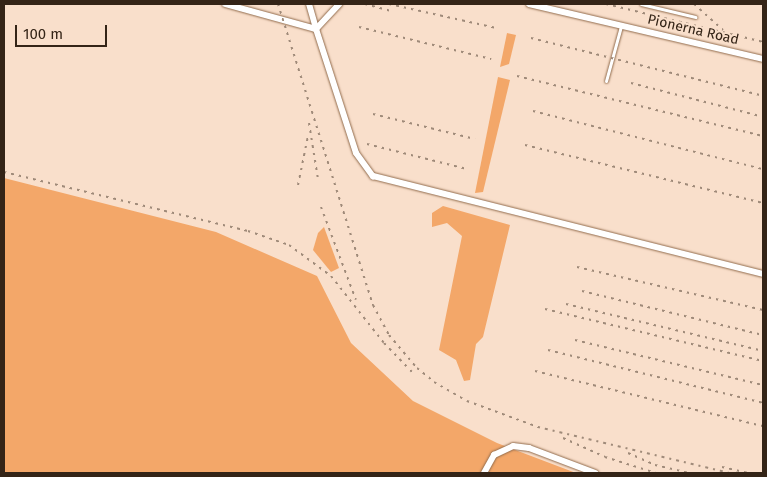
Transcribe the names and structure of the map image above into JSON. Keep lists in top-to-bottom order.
{
  "streets": {
    "street": ["Pionerna Road"]
  },
  "scale_bar": "100 m"
}
